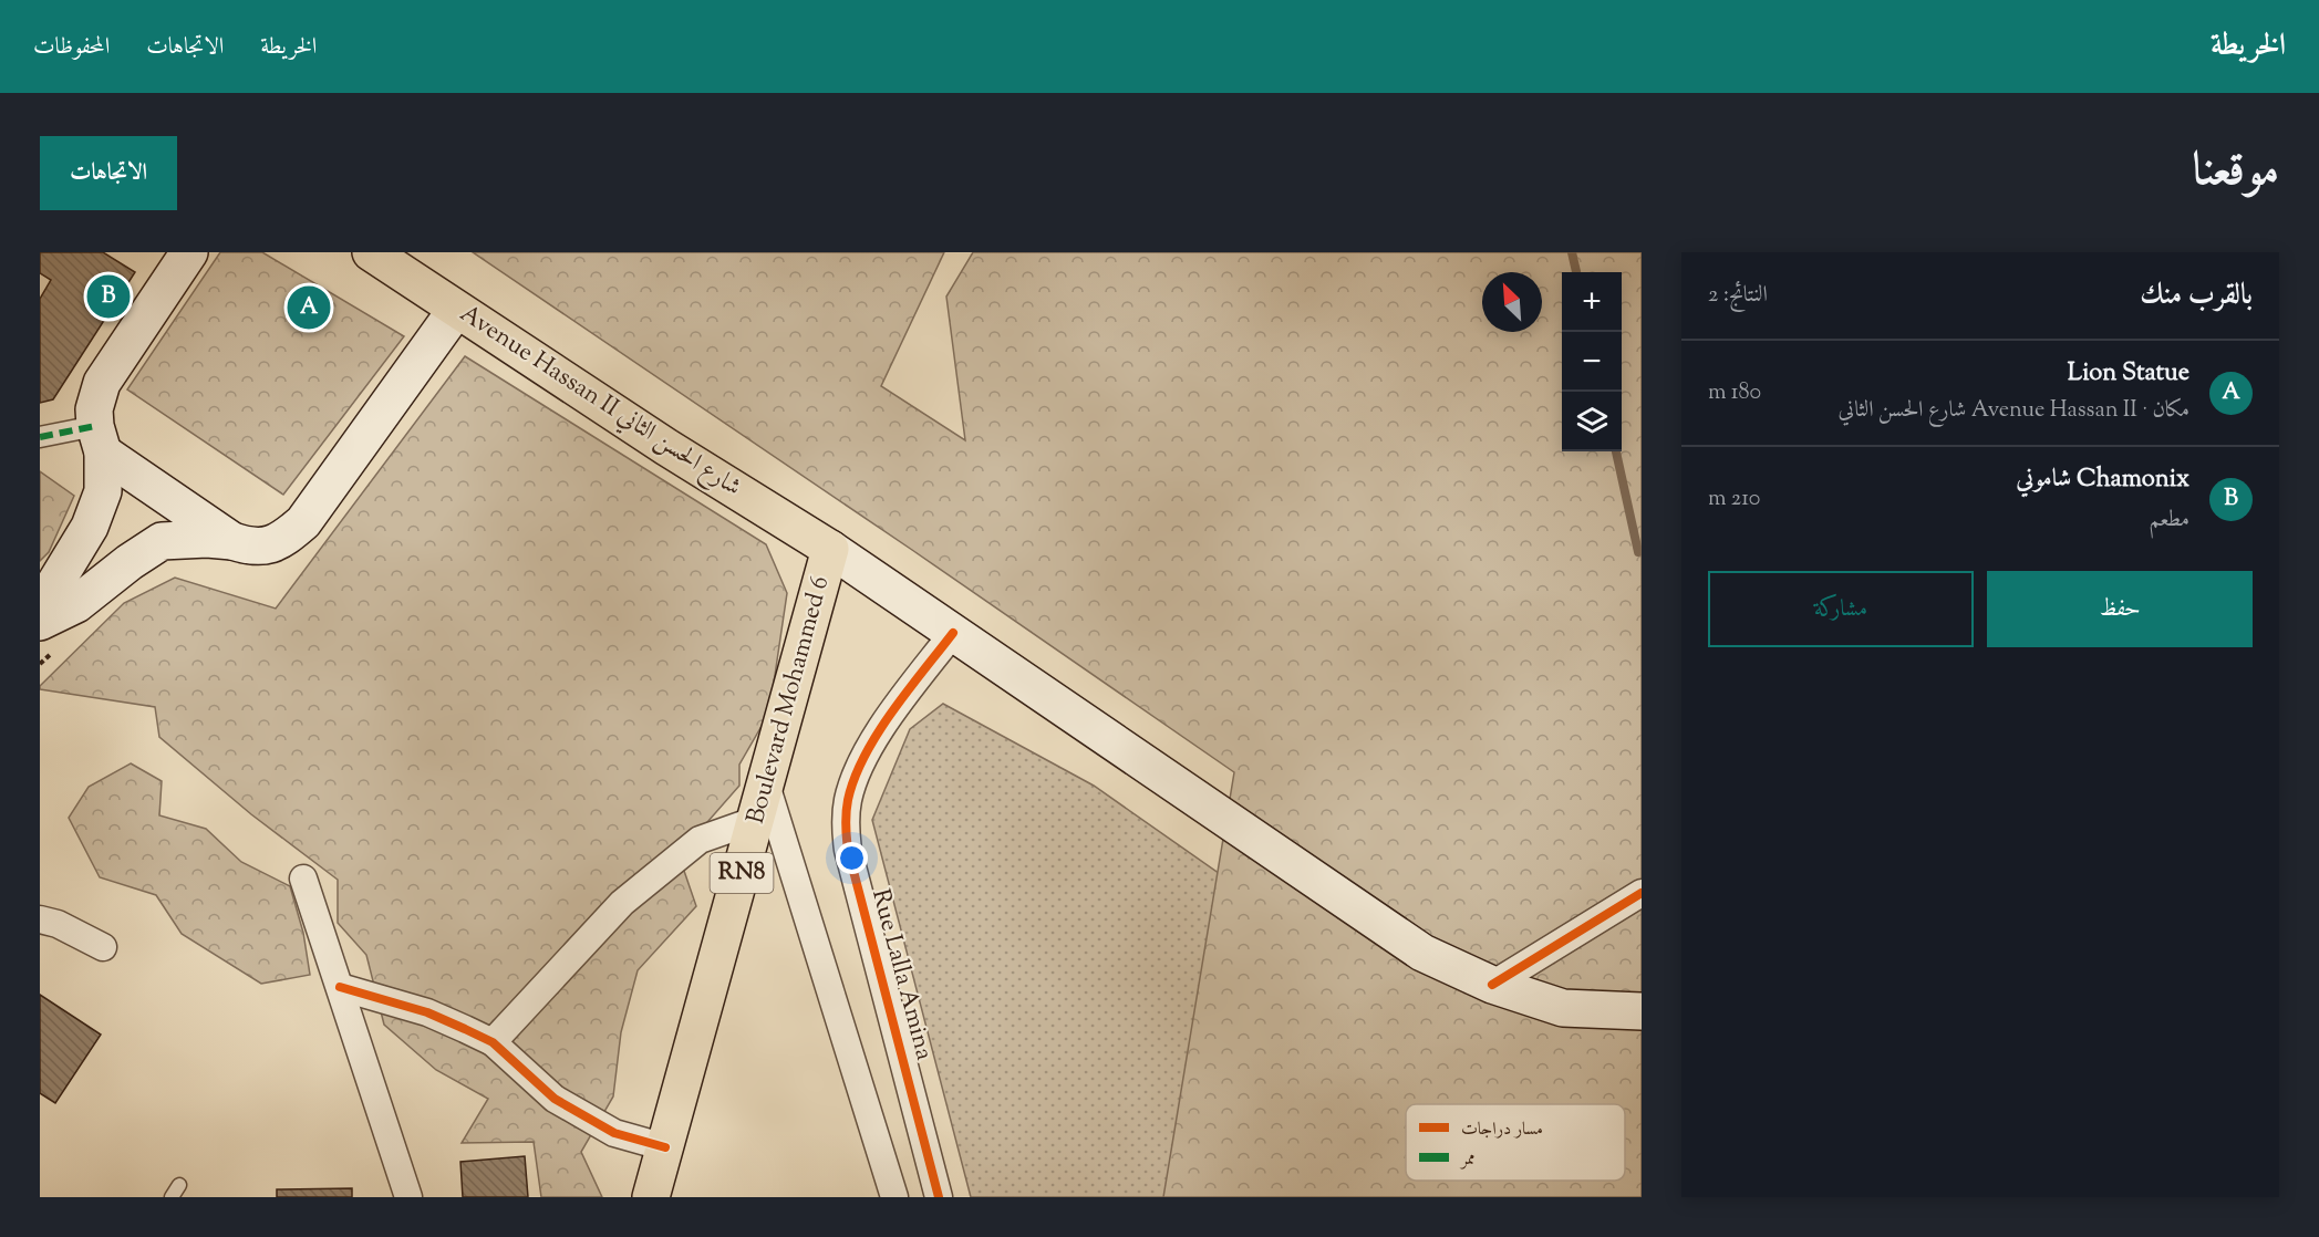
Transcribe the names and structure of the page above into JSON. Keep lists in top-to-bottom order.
{
  "streets": {
    "main road": ["Avenue Hassan II شارع الحسن الثاني", "Boulevard Mohammed 6", "RN8"],
    "street": ["Rue Lalla Amina"]
  },
  "crossings": [
    ["Avenue Hassan II شارع الحسن الثاني", "Boulevard Mohammed 6"]
  ],
  "legend": ["مسار دراجات", "ممر"],
  "north": "top left",
  "page": {
    "header": "الخريطة",
    "nav": ["الخريطة", "الاتجاهات", "المحفوظات"],
    "title": "موقعنا",
    "buttons": [
      "الاتجاهات",
      ["حفظ", "مشاركة"]
    ],
    "heading": ["بالقرب منك", "النتائج: 2"],
    "map_buttons": ["+", "−"],
    "pins": ["B", "A"],
    "list": [
      {
        "mark": "A",
        "name": "Lion Statue",
        "note": "مكان · Avenue Hassan II شارع الحسن الثاني",
        "value": "180 m"
      },
      {
        "mark": "B",
        "name": "Chamonix شاموني",
        "note": "مطعم",
        "value": "210 m"
      }
    ]
  }
}
